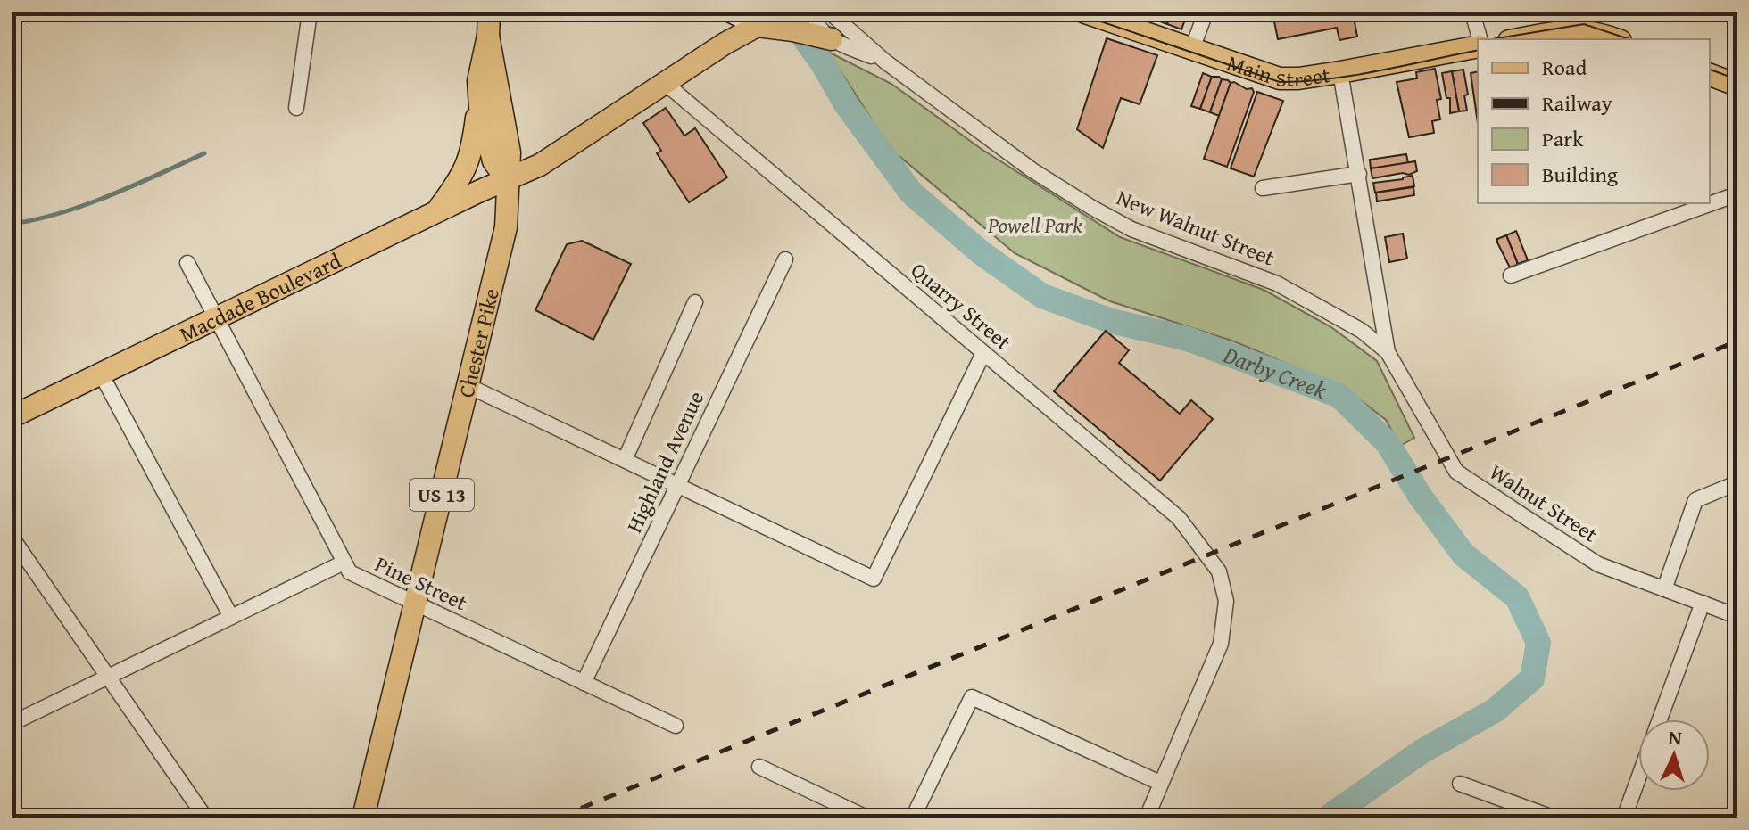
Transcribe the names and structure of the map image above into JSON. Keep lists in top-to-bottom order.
{
  "streets": {
    "main road": [
      "Main Street",
      "Macdade Boulevard",
      "Chester Pike",
      "US 13"
    ],
    "street": [
      "New Walnut Street",
      "Quarry Street",
      "Highland Avenue",
      "Walnut Street",
      "Pine Street"
    ]
  },
  "crossings": [
    ["New Walnut Street", "Walnut Street"],
    ["Macdade Boulevard", "Chester Pike"],
    ["Macdade Boulevard", "US 13"],
    ["Macdade Boulevard", "Pine Street"],
    ["Chester Pike", "US 13"],
    ["Chester Pike", "Pine Street"],
    ["Highland Avenue", "Pine Street"]
  ],
  "water": ["Darby Creek"],
  "parks": ["Powell Park"],
  "legend": [
    "Road",
    "Railway",
    "Park",
    "Building"
  ],
  "north": "top"
}
